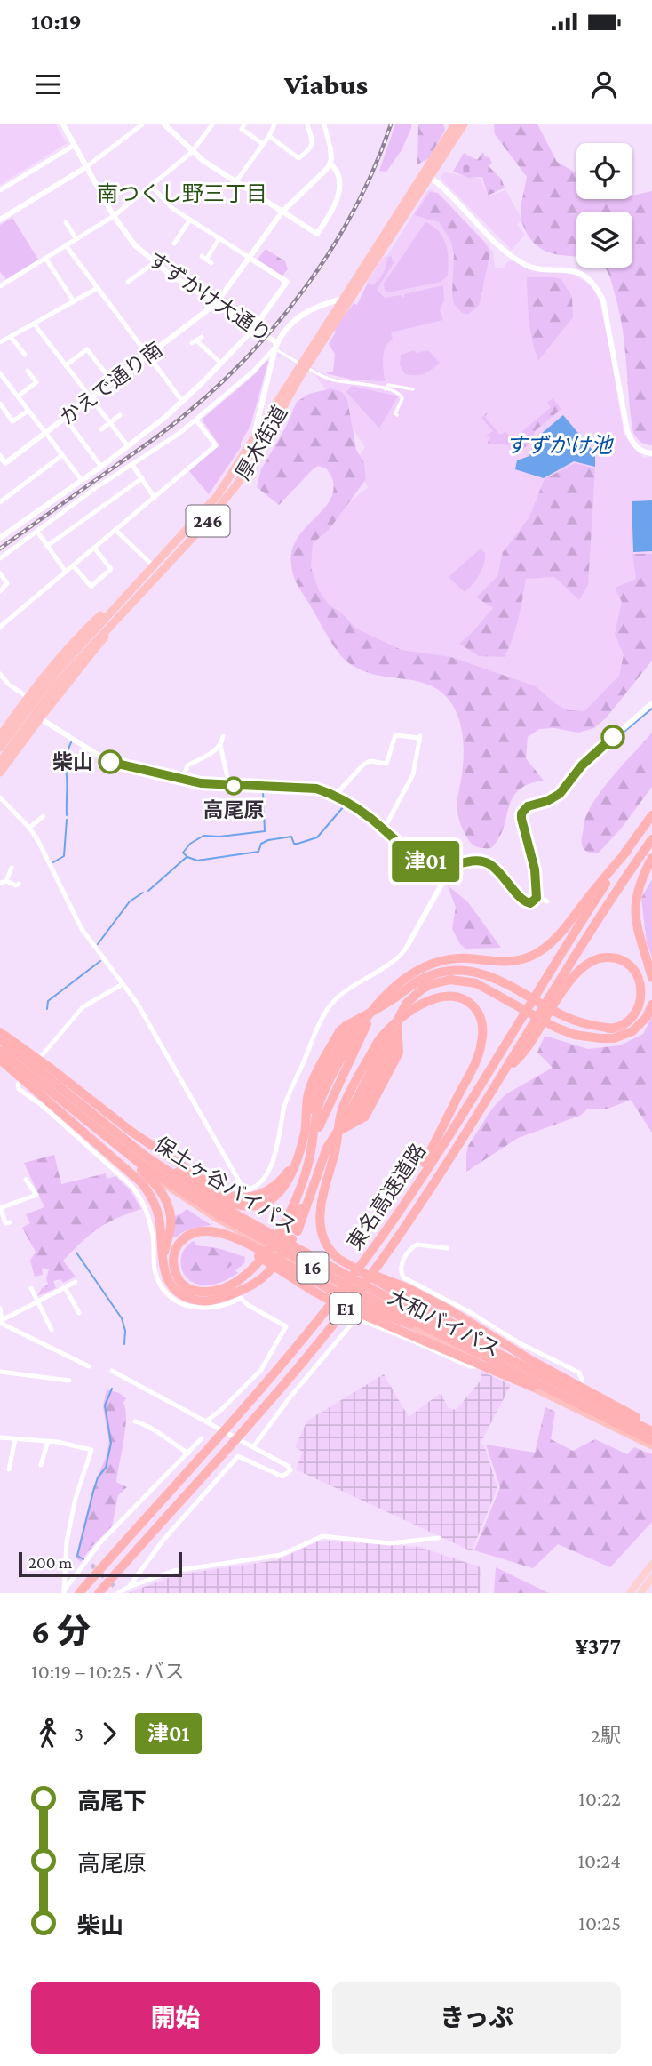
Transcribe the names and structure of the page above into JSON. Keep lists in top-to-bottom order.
{
  "streets": {
    "highway": [
      "厚木街道",
      "246",
      "保土ヶ谷バイパス",
      "東名高速道路",
      "16",
      "E1",
      "大和バイパス"
    ],
    "street": ["すずかけ大通り", "かえで通り南"]
  },
  "crossings": [
    ["すずかけ大通り", "かえで通り南"],
    ["保土ヶ谷バイパス", "16"],
    ["保土ヶ谷バイパス", "大和バイパス"]
  ],
  "districts": ["南つくし野三丁目"],
  "water": ["すずかけ池"],
  "places": ["柴山", "高尾原"],
  "lines": ["bus line 津01"],
  "scale_bar": "200 m",
  "page": {
    "status": "10:19",
    "header": "Viabus",
    "on_map": "津01",
    "scale": "200 m",
    "heading": ["6 分", "10:19 – 10:25 · バス", "¥377"],
    "legs": ["3", "津01", "2駅"],
    "list": [
      {
        "name": "高尾下",
        "value": "10:22"
      },
      {
        "name": "高尾原",
        "value": "10:24"
      },
      {
        "name": "柴山",
        "value": "10:25"
      }
    ],
    "buttons": ["開始", "きっぷ"]
  }
}
